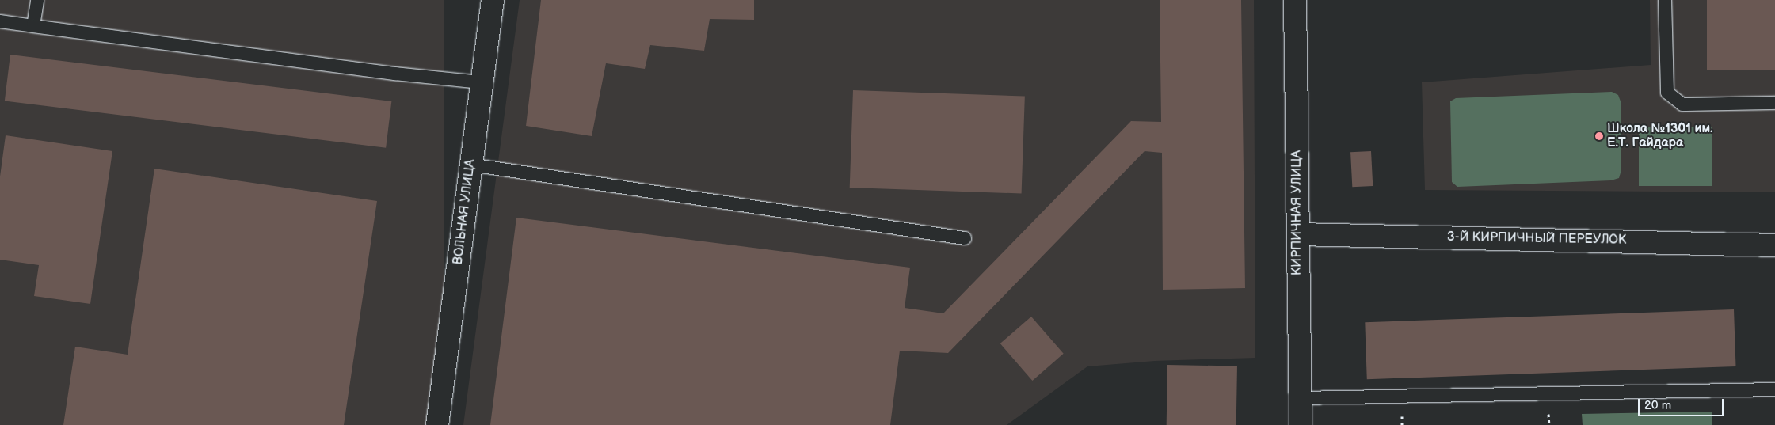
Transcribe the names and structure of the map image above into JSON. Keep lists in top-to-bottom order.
{
  "streets": {
    "street": ["ВОЛЬНАЯ УЛИЦА", "КИРПИЧНАЯ УЛИЦА", "3-Й КИРПИЧНЫЙ ПЕРЕУЛОК"]
  },
  "crossings": [
    ["КИРПИЧНАЯ УЛИЦА", "3-Й КИРПИЧНЫЙ ПЕРЕУЛОК"]
  ],
  "places": ["Школа №1301 им. Е.Т. Гайдара"],
  "scale_bar": "20 m"
}
